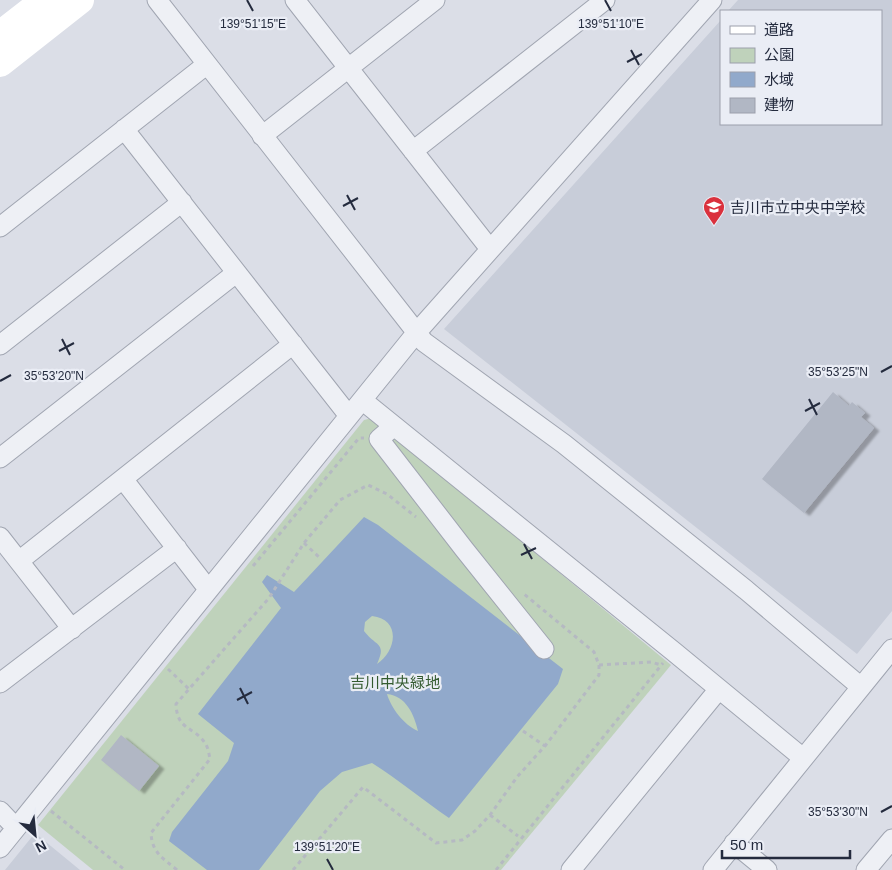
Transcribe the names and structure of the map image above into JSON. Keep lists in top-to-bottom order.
{
  "parks": ["吉川中央緑地"],
  "places": {
    "school or university": ["吉川市立中央中学校"]
  },
  "legend": [
    "道路",
    "公園",
    "水域",
    "建物"
  ],
  "scale_bar": "50 m",
  "north": "bottom right",
  "coordinates": [
    "139°51'15\"E",
    "139°51'10\"E",
    "35°53'25\"N",
    "35°53'20\"N",
    "35°53'30\"N",
    "139°51'20\"E"
  ]
}
